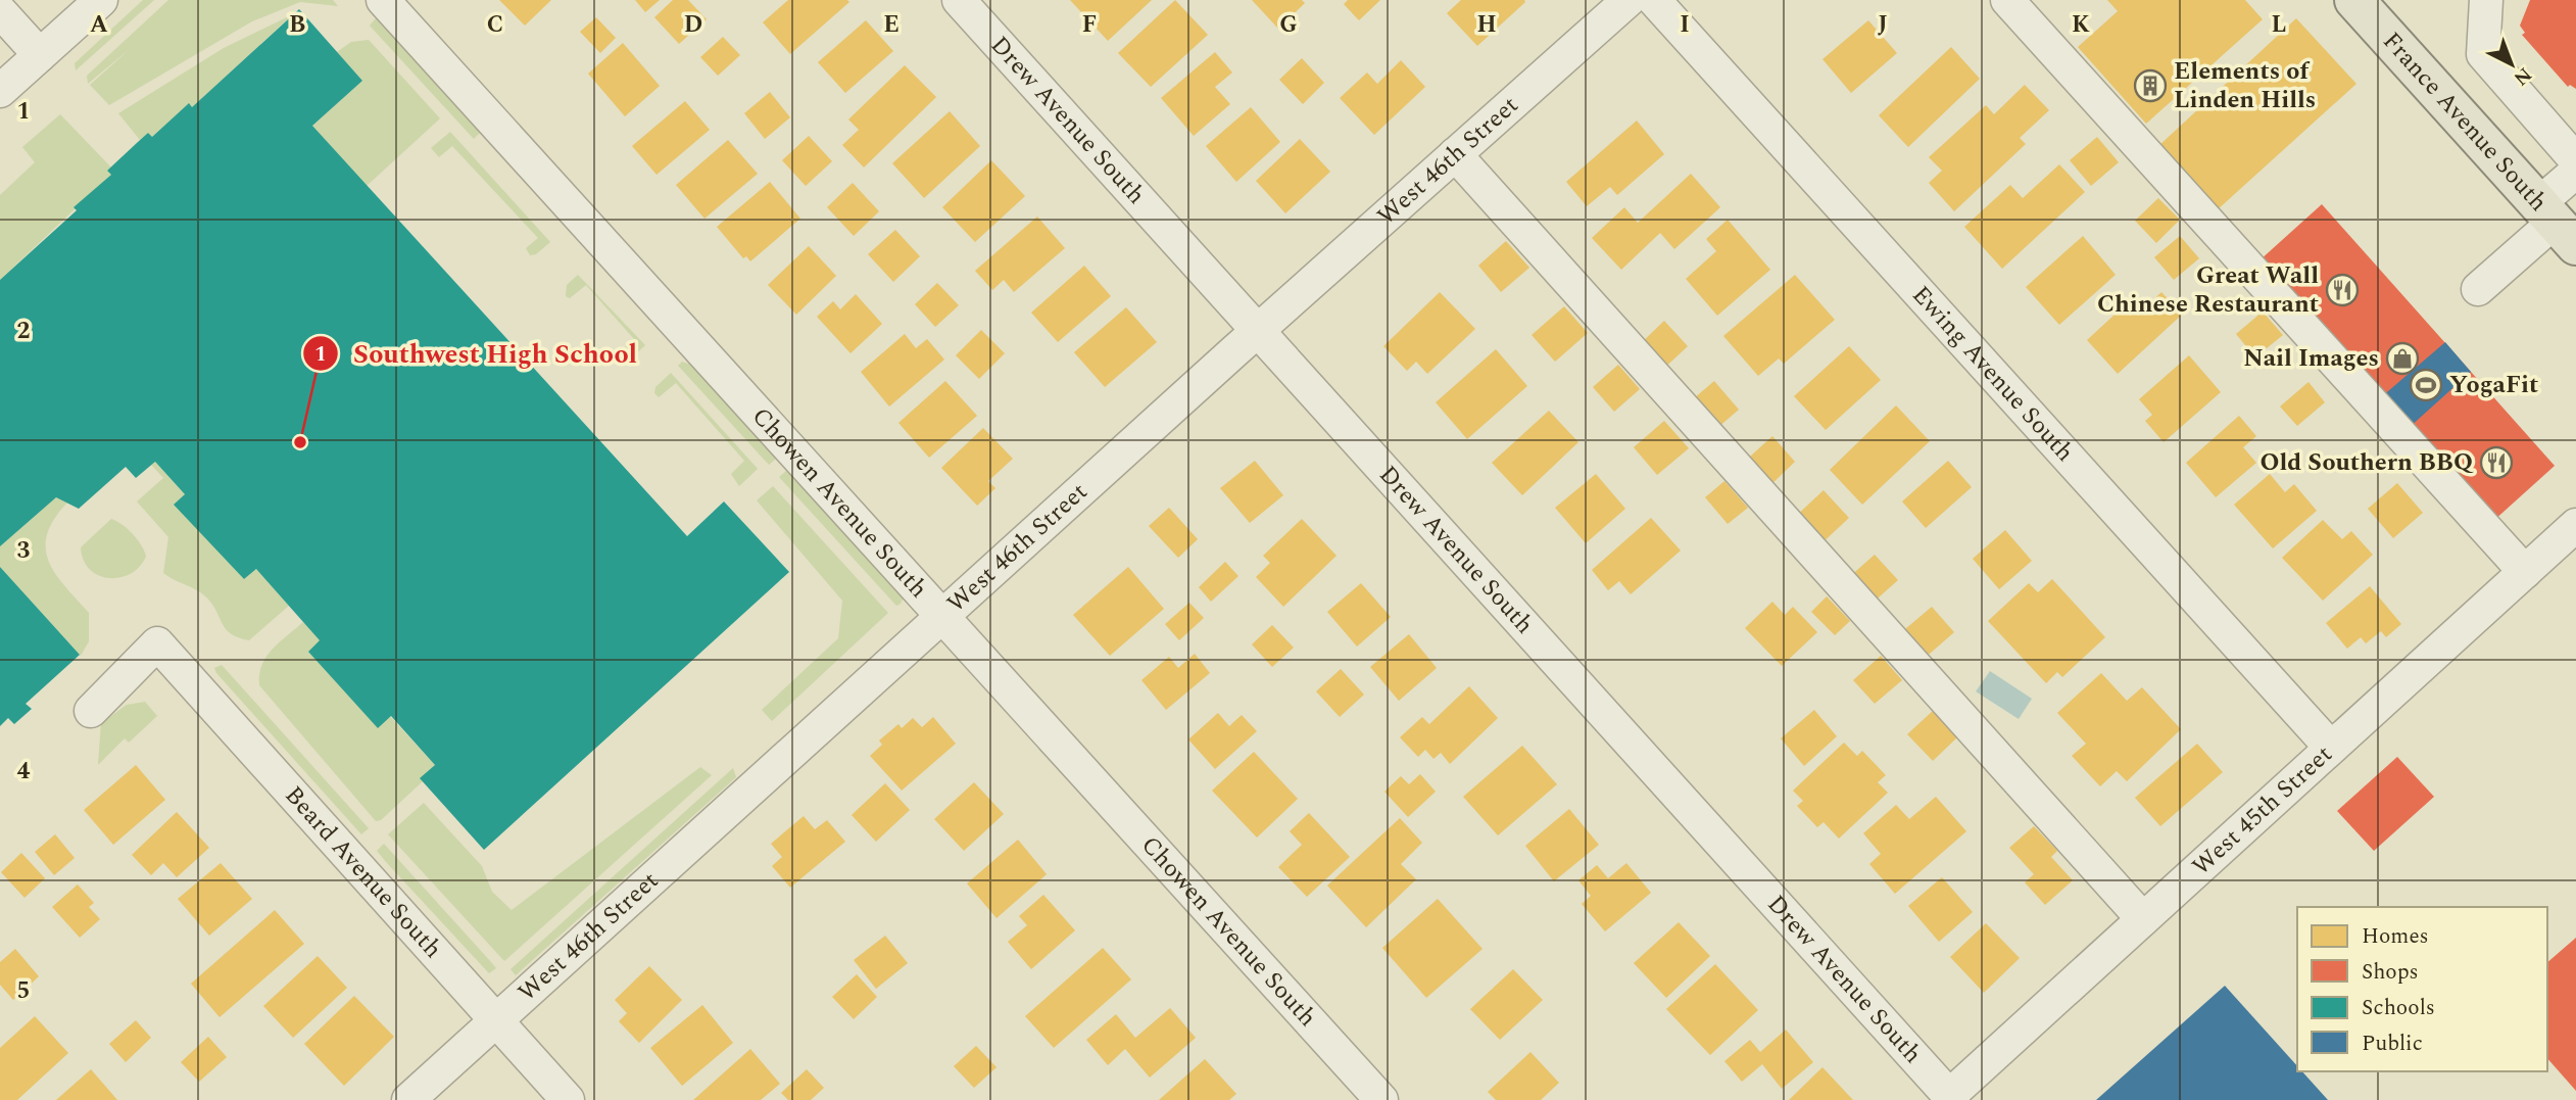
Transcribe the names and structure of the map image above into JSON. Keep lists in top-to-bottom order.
{
  "streets": {
    "main road": ["France Avenue South"],
    "street": [
      "Drew Avenue South",
      "West 46th Street",
      "Ewing Avenue South",
      "Chowen Avenue South",
      "West 45th Street",
      "Beard Avenue South"
    ]
  },
  "crossings": [
    ["Drew Avenue South", "West 46th Street"],
    ["Drew Avenue South", "West 45th Street"],
    ["West 46th Street", "Chowen Avenue South"],
    ["West 46th Street", "Beard Avenue South"],
    ["Ewing Avenue South", "West 45th Street"]
  ],
  "places": {
    "building": ["Elements of Linden Hills"],
    "restaurant": ["Great Wall Chinese Restaurant", "Old Southern BBQ"],
    "shop": ["Nail Images"],
    "sports": ["YogaFit"],
    "other": ["Southwest High School"]
  },
  "legend": [
    "Homes",
    "Shops",
    "Schools",
    "Public"
  ],
  "north": "bottom right",
  "grid": {
    "columns": [
      "A",
      "B",
      "C",
      "D",
      "E",
      "F",
      "G",
      "H",
      "I",
      "J",
      "K",
      "L"
    ],
    "rows": [
      "1",
      "2",
      "3",
      "4",
      "5"
    ]
  }
}
